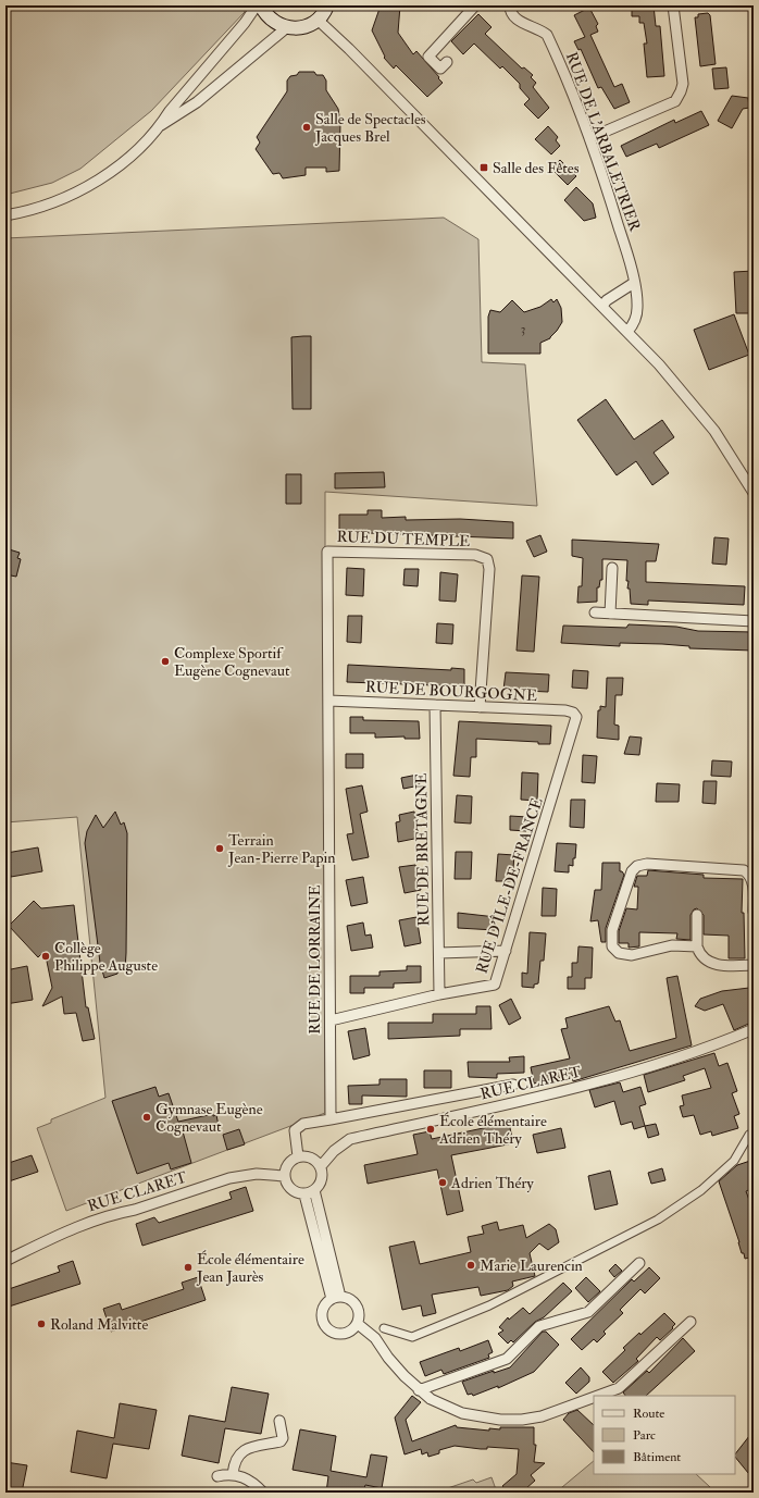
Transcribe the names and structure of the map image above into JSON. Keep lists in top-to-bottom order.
{
  "streets": {
    "street": [
      "RUE DE L'ARBALETRIER",
      "RUE DU TEMPLE",
      "RUE DE BOURGOGNE",
      "RUE DE BRETAGNE",
      "RUE D'ÎLE-DE-FRANCE",
      "RUE DE LORRAINE",
      "RUE CLARET"
    ]
  },
  "crossings": [
    ["RUE DU TEMPLE", "RUE DE BOURGOGNE"],
    ["RUE DU TEMPLE", "RUE DE LORRAINE"],
    ["RUE DE BOURGOGNE", "RUE DE BRETAGNE"],
    ["RUE DE BOURGOGNE", "RUE D'ÎLE-DE-FRANCE"],
    ["RUE DE BOURGOGNE", "RUE DE LORRAINE"],
    ["RUE DE BRETAGNE", "RUE D'ÎLE-DE-FRANCE"],
    ["RUE D'ÎLE-DE-FRANCE", "RUE DE LORRAINE"]
  ],
  "places": {
    "other": [
      "Salle de Spectacles Jacques Brel",
      "Complexe Sportif Eugène Cognevaut",
      "Terrain Jean-Pierre Papin",
      "Collège Philippe Auguste",
      "Gymnase Eugène Cognevaut",
      "École élémentaire Adrien Théry",
      "Adrien Théry",
      "Marie Laurencin",
      "École élémentaire Jean Jaurès",
      "Roland Malvitte"
    ],
    "transit": ["Salle des Fêtes"]
  },
  "house_numbers": ["3"],
  "legend": ["Route", "Parc", "Bâtiment"]
}
